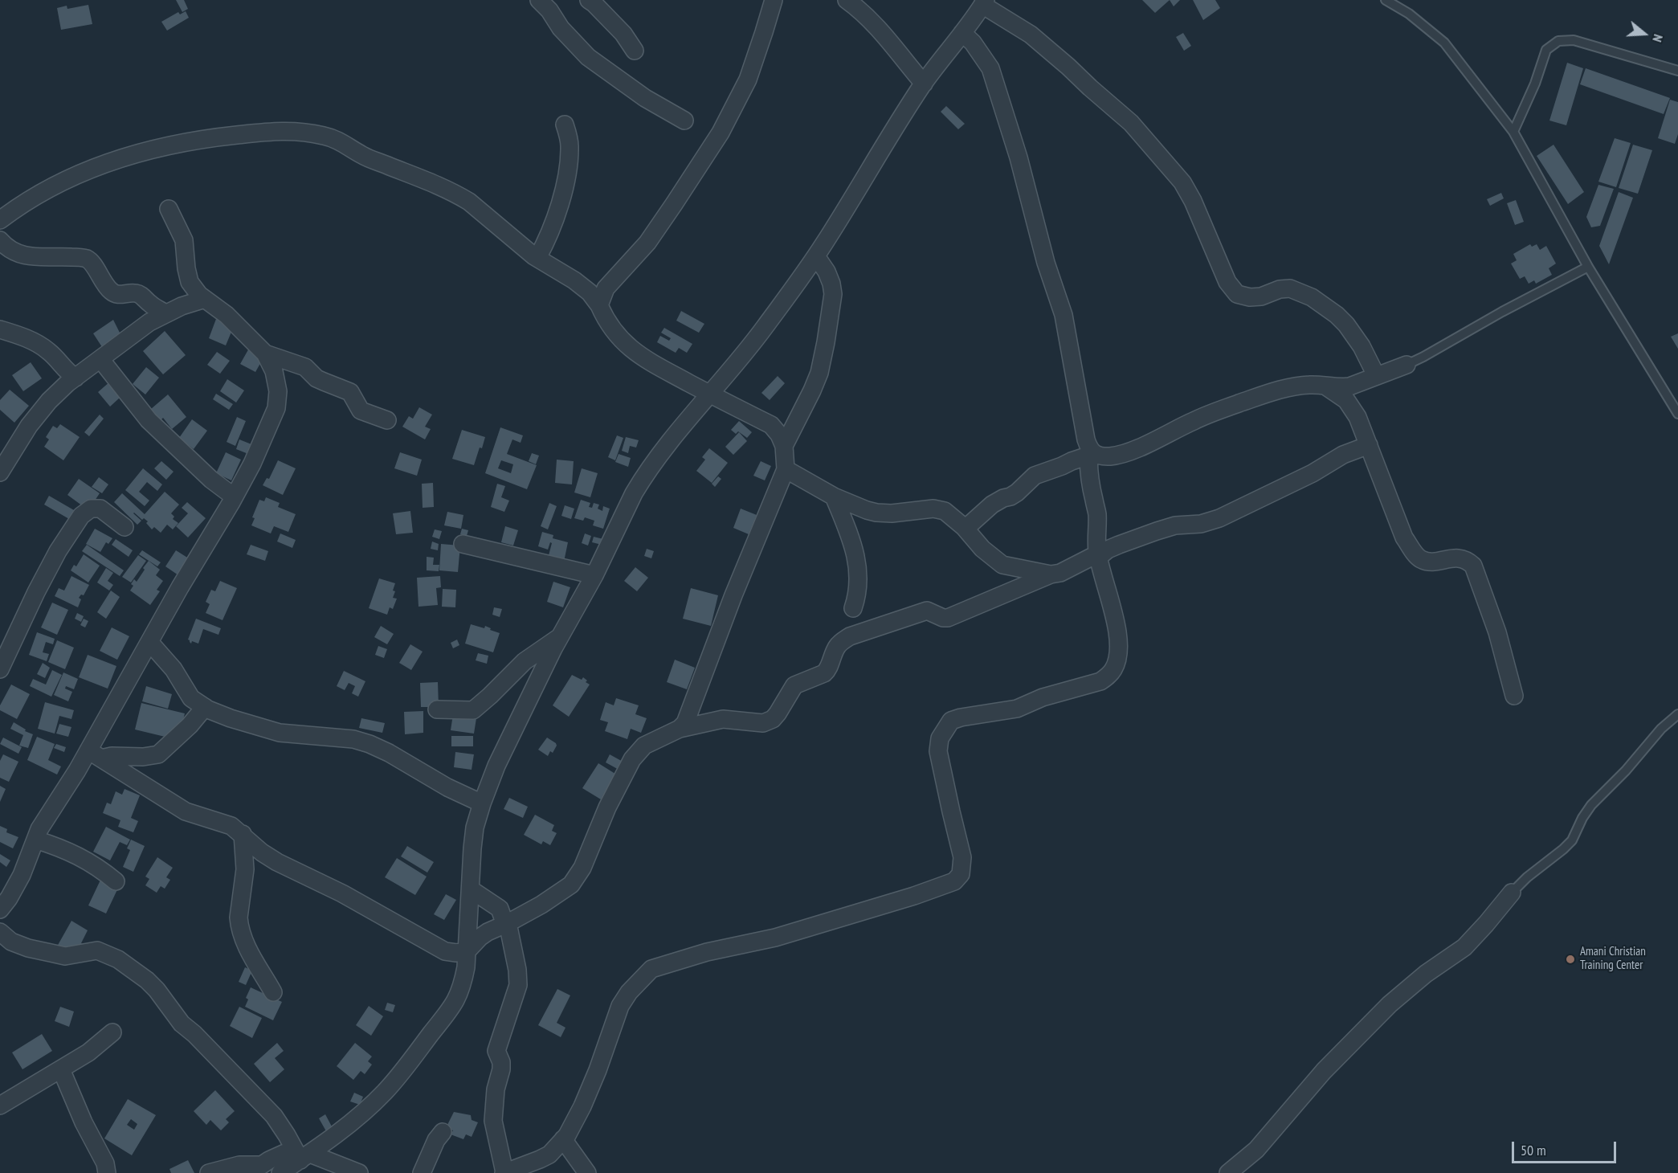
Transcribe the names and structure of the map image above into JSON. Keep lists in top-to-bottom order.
{
  "places": ["Amani Christian Training Center"],
  "scale_bar": "50 m",
  "north": "right"
}
